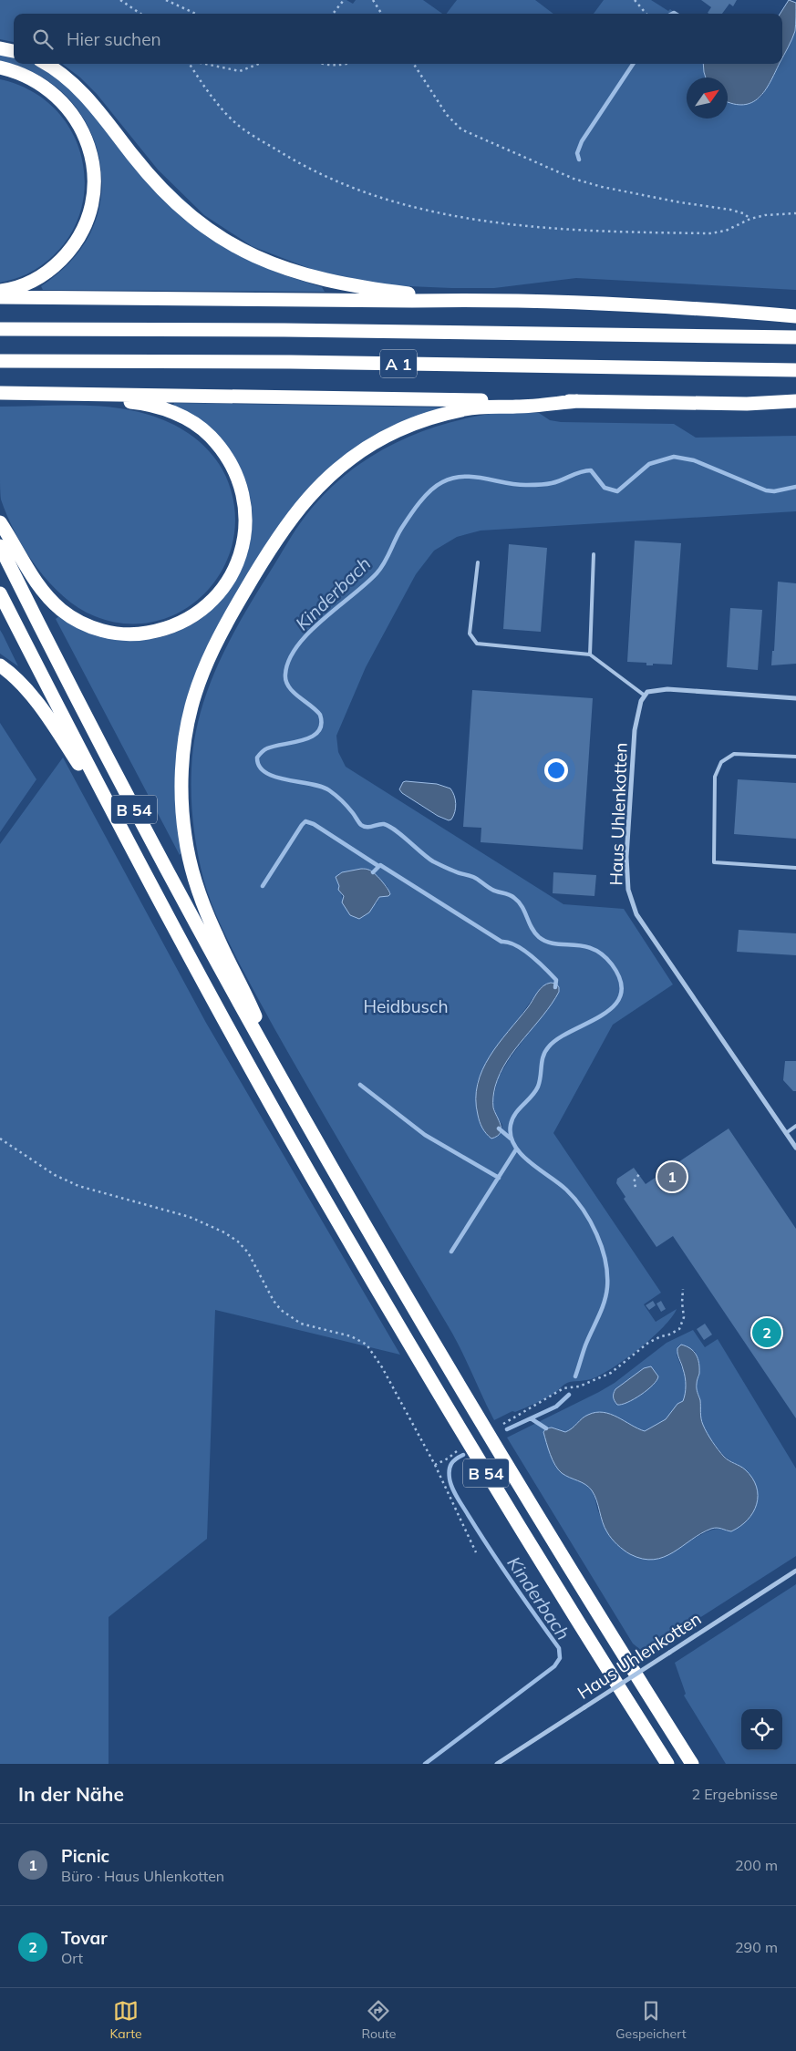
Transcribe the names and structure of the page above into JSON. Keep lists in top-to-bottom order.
{
  "streets": {
    "highway": ["A 1", "B 54"],
    "street": ["Haus Uhlenkotten"]
  },
  "water": ["Kinderbach"],
  "parks": ["Heidbusch"],
  "north": "top right",
  "page": {
    "search": "Hier suchen",
    "pins": ["1", "2"],
    "heading": ["In der Nähe", "2 Ergebnisse"],
    "list": [
      {
        "mark": "1",
        "name": "Picnic",
        "note": "Büro · Haus Uhlenkotten",
        "value": "200 m"
      },
      {
        "mark": "2",
        "name": "Tovar",
        "note": "Ort",
        "value": "290 m"
      }
    ],
    "nav": ["Karte", "Route", "Gespeichert"]
  }
}
